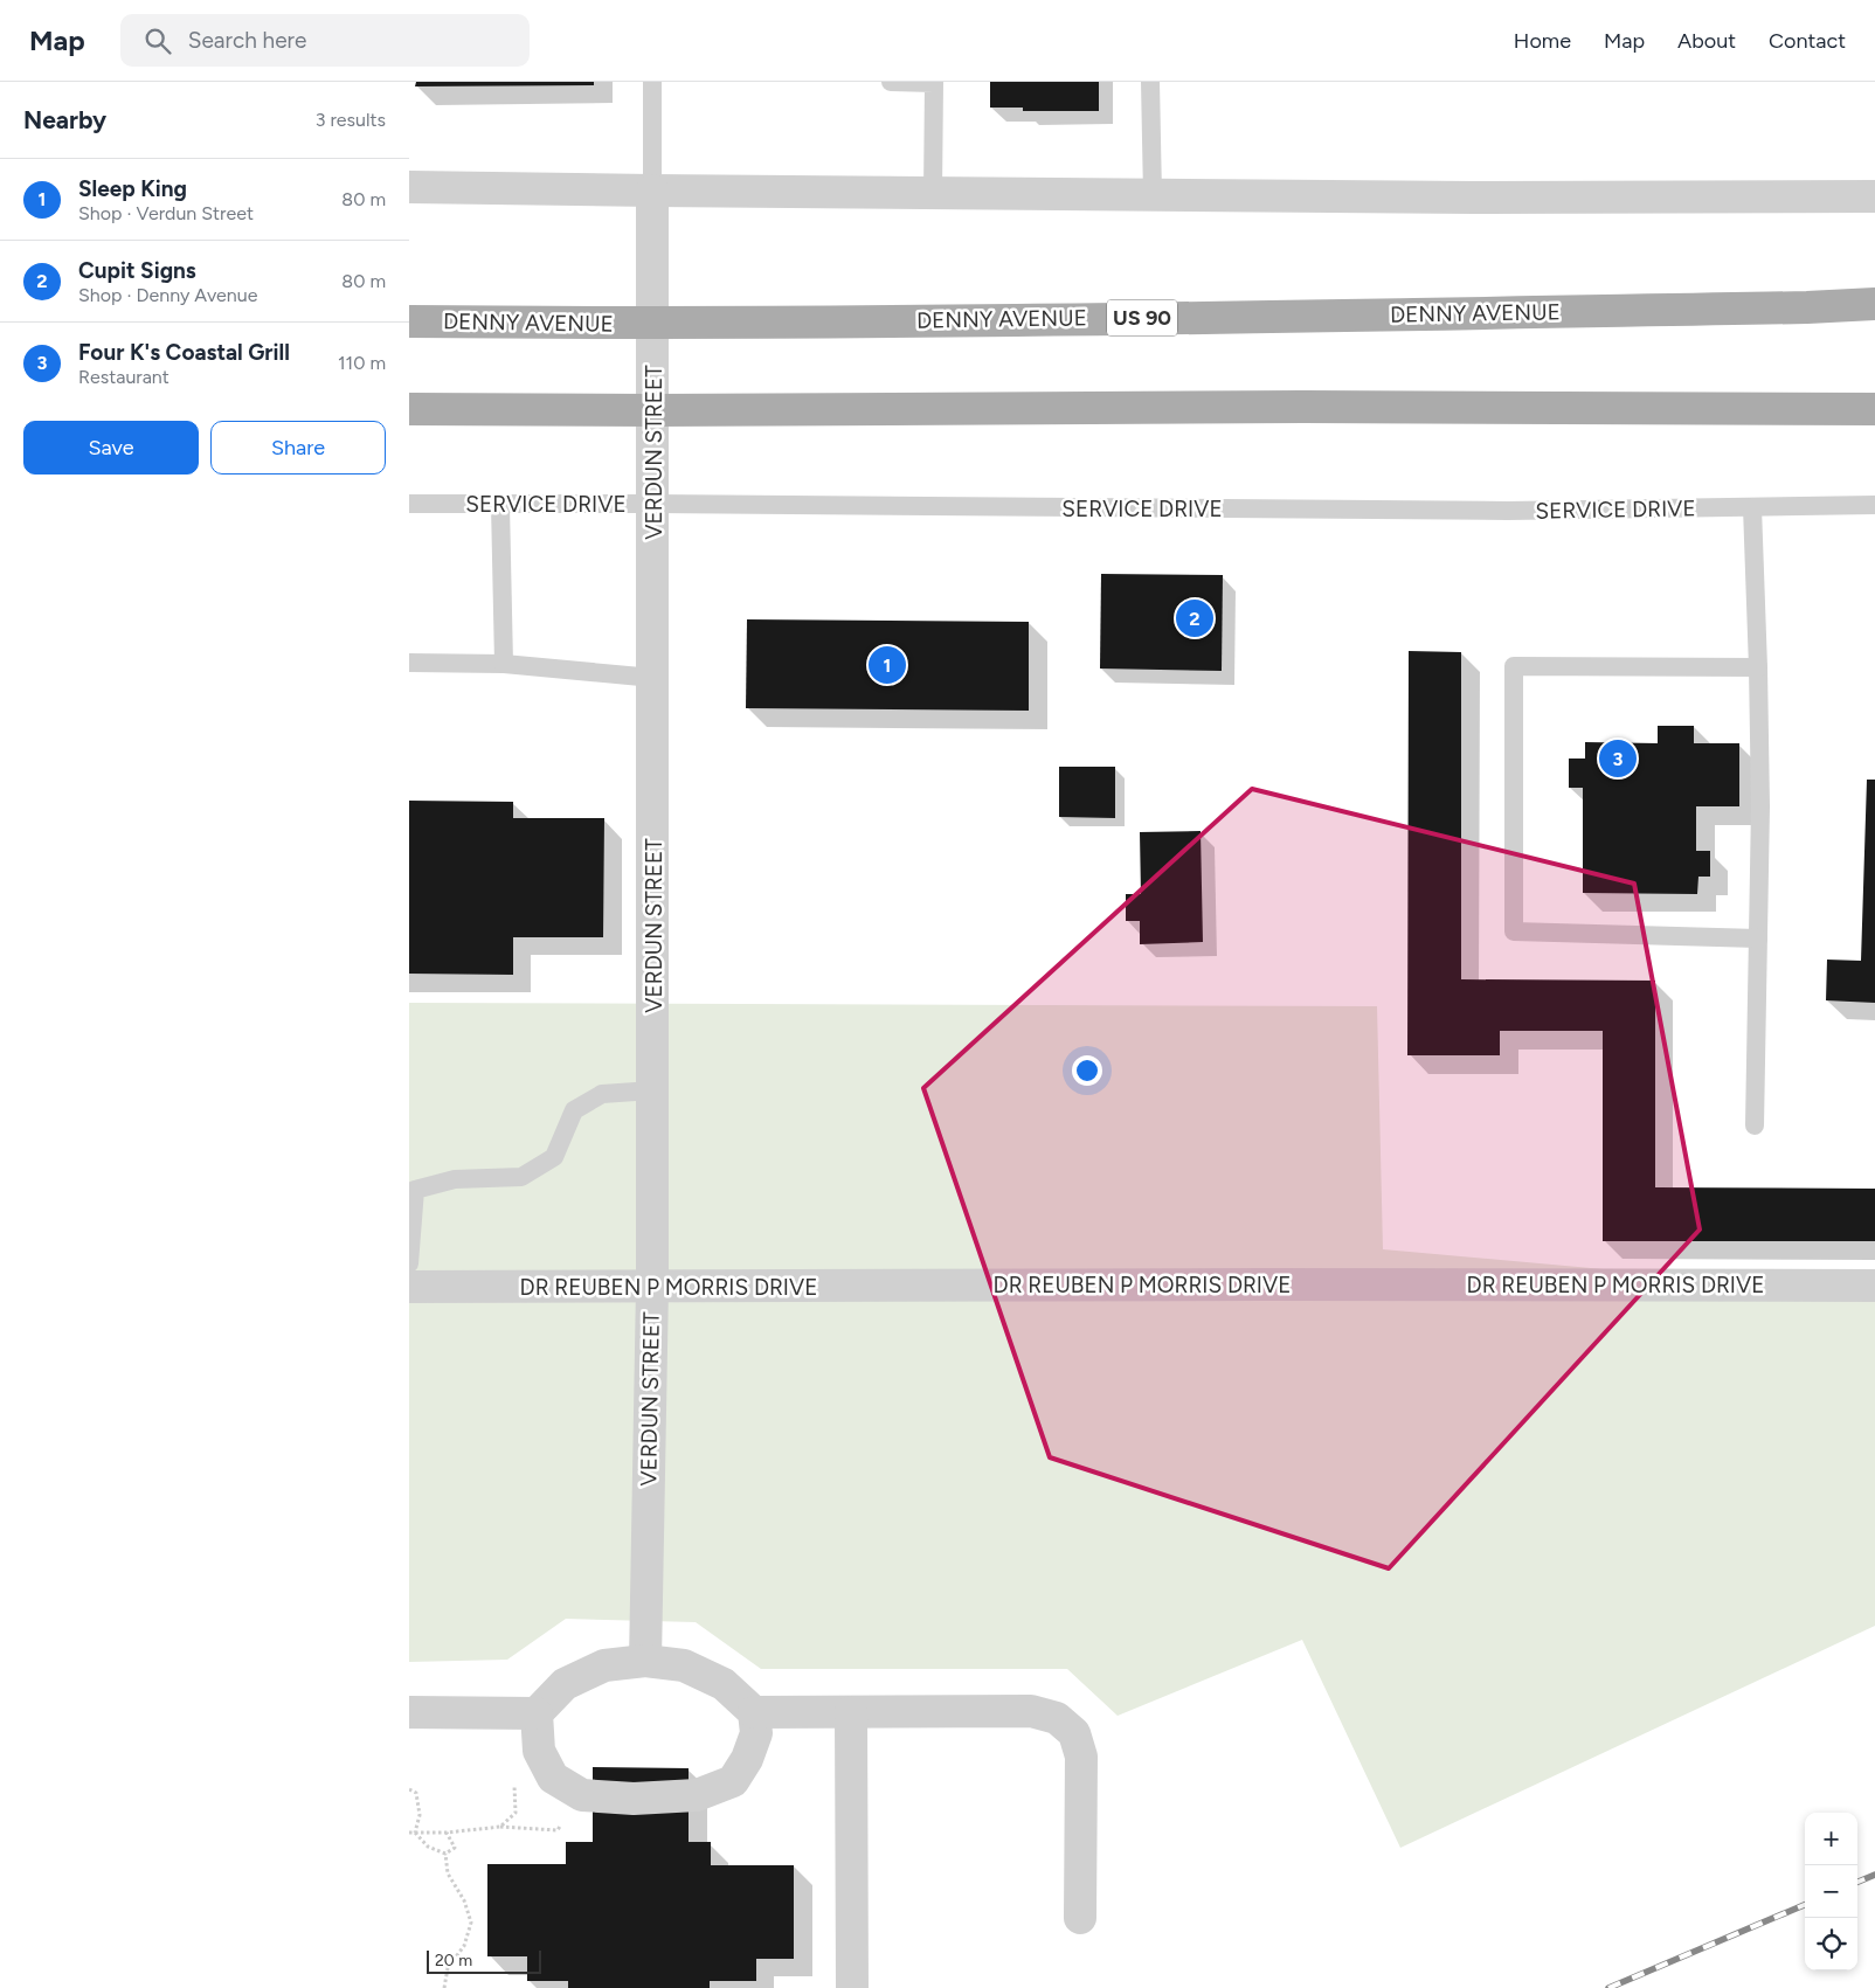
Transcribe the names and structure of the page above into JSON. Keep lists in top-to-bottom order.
{
  "streets": {
    "main road": ["DENNY AVENUE", "US 90"],
    "street": ["VERDUN STREET", "DR REUBEN P MORRIS DRIVE"],
    "lane": ["SERVICE DRIVE"]
  },
  "crossings": [
    ["DENNY AVENUE", "VERDUN STREET"],
    ["VERDUN STREET", "SERVICE DRIVE"],
    ["VERDUN STREET", "DR REUBEN P MORRIS DRIVE"]
  ],
  "scale_bar": "20 m",
  "page": {
    "header": "Map",
    "search": "Search here",
    "nav": [
      "Home",
      "Map",
      "About",
      "Contact"
    ],
    "heading": ["Nearby", "3 results"],
    "list": [
      {
        "mark": "1",
        "name": "Sleep King",
        "note": "Shop · Verdun Street",
        "value": "80 m"
      },
      {
        "mark": "2",
        "name": "Cupit Signs",
        "note": "Shop · Denny Avenue",
        "value": "80 m"
      },
      {
        "mark": "3",
        "name": "Four K's Coastal Grill",
        "note": "Restaurant",
        "value": "110 m"
      }
    ],
    "buttons": ["Save", "Share"],
    "pins": ["2", "1", "3"],
    "map_buttons": ["+", "−"],
    "scale": "20 m"
  }
}
